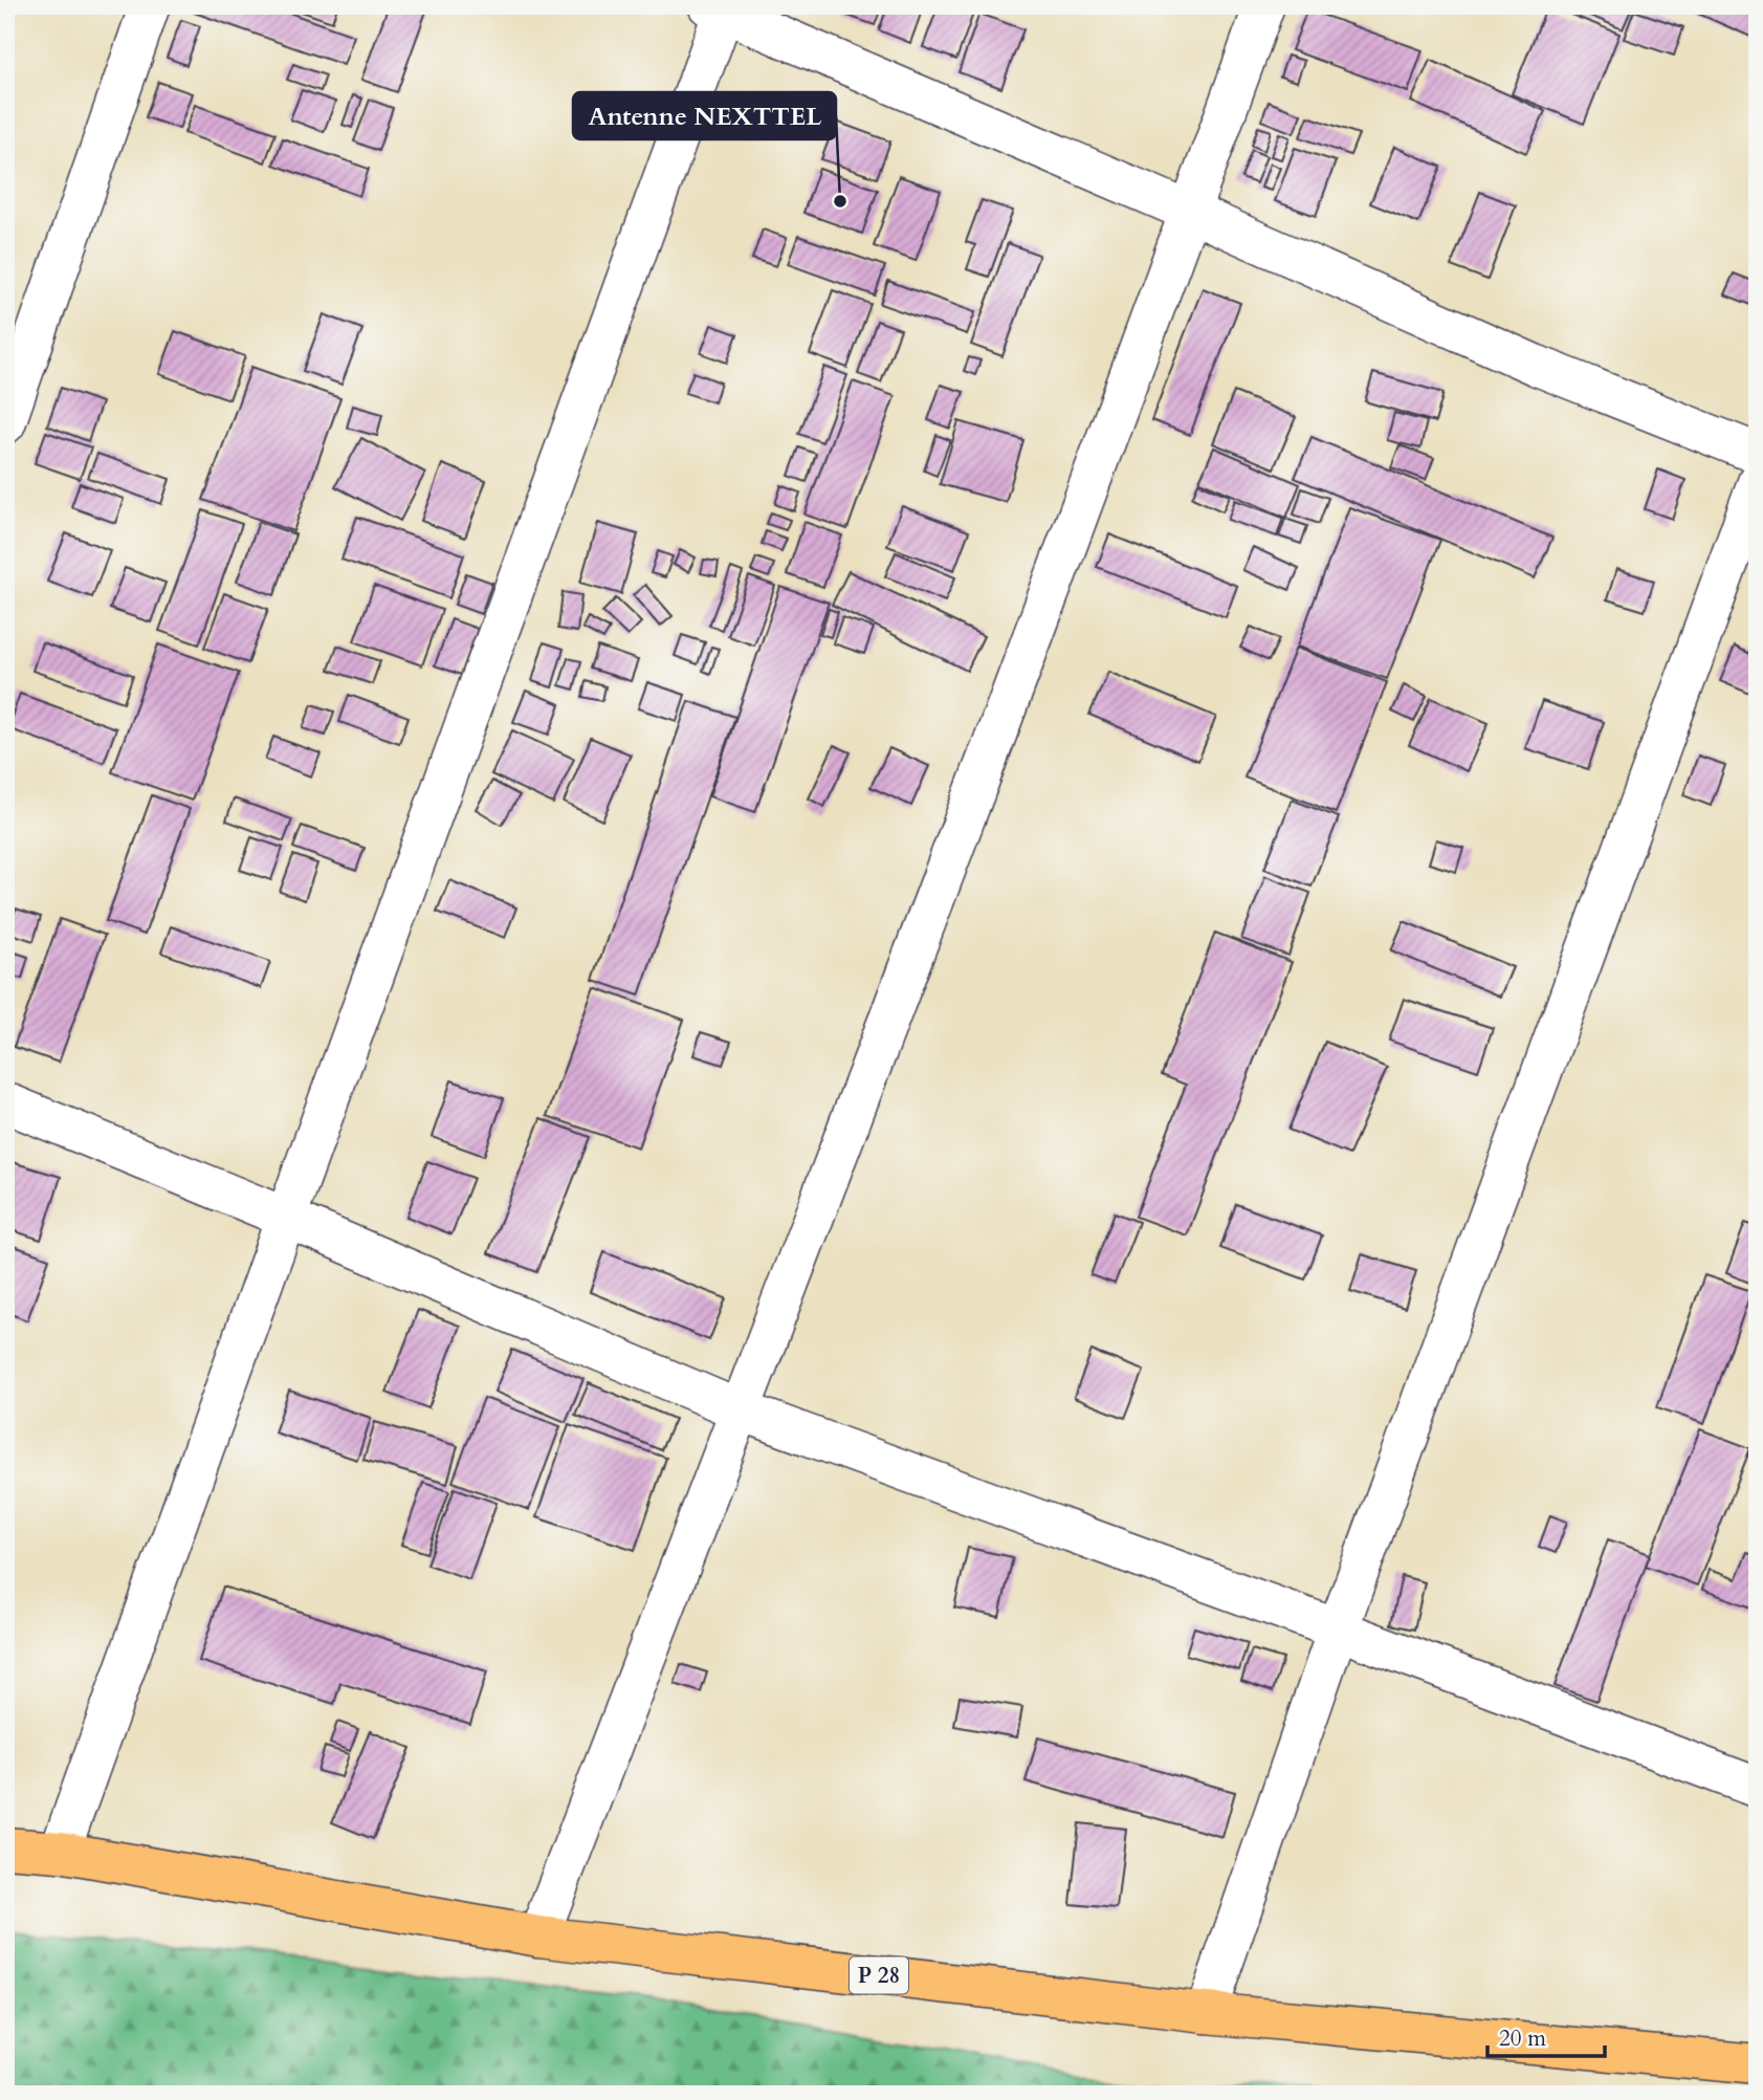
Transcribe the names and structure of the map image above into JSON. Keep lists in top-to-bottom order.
{
  "streets": {
    "main road": ["P 28"]
  },
  "places": ["Antenne NEXTTEL"],
  "scale_bar": "20 m"
}
